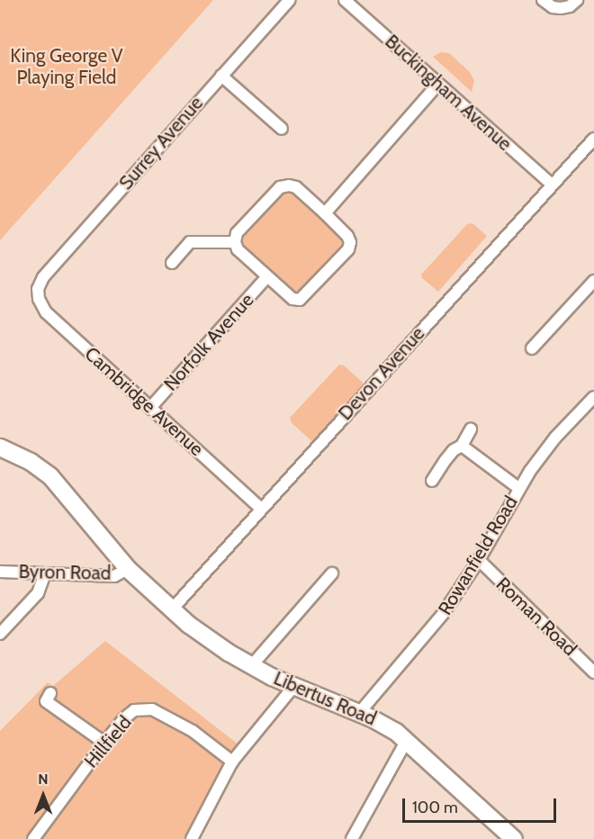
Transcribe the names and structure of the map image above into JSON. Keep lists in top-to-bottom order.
{
  "streets": {
    "street": [
      "Buckingham Avenue",
      "Surrey Avenue",
      "Norfolk Avenue",
      "Devon Avenue",
      "Cambridge Avenue",
      "Rowanfield Road",
      "Byron Road",
      "Roman Road",
      "Libertus Road",
      "Hillfield"
    ]
  },
  "crossings": [
    ["Buckingham Avenue", "Devon Avenue"],
    ["Surrey Avenue", "Cambridge Avenue"],
    ["Norfolk Avenue", "Cambridge Avenue"],
    ["Devon Avenue", "Cambridge Avenue"],
    ["Devon Avenue", "Libertus Road"],
    ["Rowanfield Road", "Roman Road"],
    ["Rowanfield Road", "Libertus Road"],
    ["Byron Road", "Libertus Road"]
  ],
  "parks": ["King George V Playing Field"],
  "scale_bar": "100 m",
  "north": "top"
}
